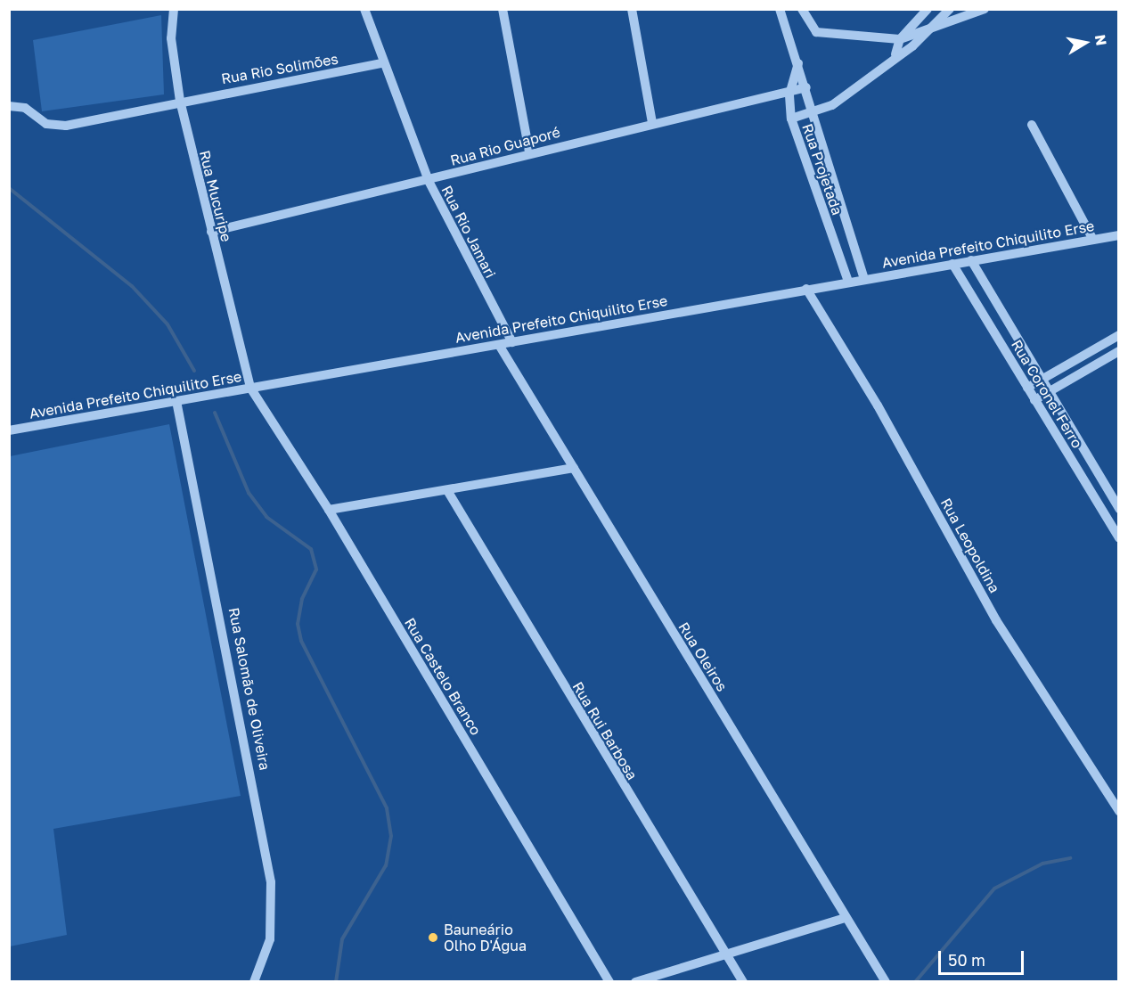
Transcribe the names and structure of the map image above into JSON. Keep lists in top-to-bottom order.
{
  "streets": {
    "street": [
      "Rua Rio Solimões",
      "Rua Rio Guaporé",
      "Rua Projetada",
      "Rua Mucuripe",
      "Rua Rio Jamari",
      "Avenida Prefeito Chiquilito Erse",
      "Rua Coronel Ferro",
      "Rua Leopoldina",
      "Rua Oleiros",
      "Rua Castelo Branco",
      "Rua Salomão de Oliveira",
      "Rua Rui Barbosa"
    ]
  },
  "crossings": [
    ["Rua Rio Solimões", "Rua Mucuripe"],
    ["Rua Rio Solimões", "Rua Rio Jamari"],
    ["Rua Rio Guaporé", "Rua Projetada"],
    ["Rua Rio Guaporé", "Rua Mucuripe"],
    ["Rua Rio Guaporé", "Rua Rio Jamari"],
    ["Rua Projetada", "Avenida Prefeito Chiquilito Erse"],
    ["Rua Mucuripe", "Avenida Prefeito Chiquilito Erse"],
    ["Rua Mucuripe", "Rua Castelo Branco"],
    ["Rua Rio Jamari", "Avenida Prefeito Chiquilito Erse"],
    ["Avenida Prefeito Chiquilito Erse", "Rua Coronel Ferro"],
    ["Avenida Prefeito Chiquilito Erse", "Rua Leopoldina"],
    ["Avenida Prefeito Chiquilito Erse", "Rua Oleiros"],
    ["Avenida Prefeito Chiquilito Erse", "Rua Castelo Branco"],
    ["Avenida Prefeito Chiquilito Erse", "Rua Salomão de Oliveira"]
  ],
  "places": ["Bauneário Olho D'Água"],
  "scale_bar": "50 m",
  "north": "right"
}
